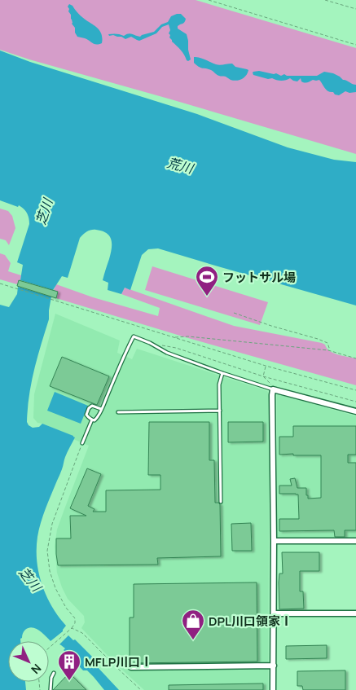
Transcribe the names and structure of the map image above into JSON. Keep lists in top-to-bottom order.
{
  "water": ["荒川", "芝川"],
  "places": {
    "sports": ["フットサル場"],
    "shop": ["DPL川口領家Ⅰ"],
    "building": ["MFLP川口Ⅰ"]
  },
  "north": "bottom right"
}
